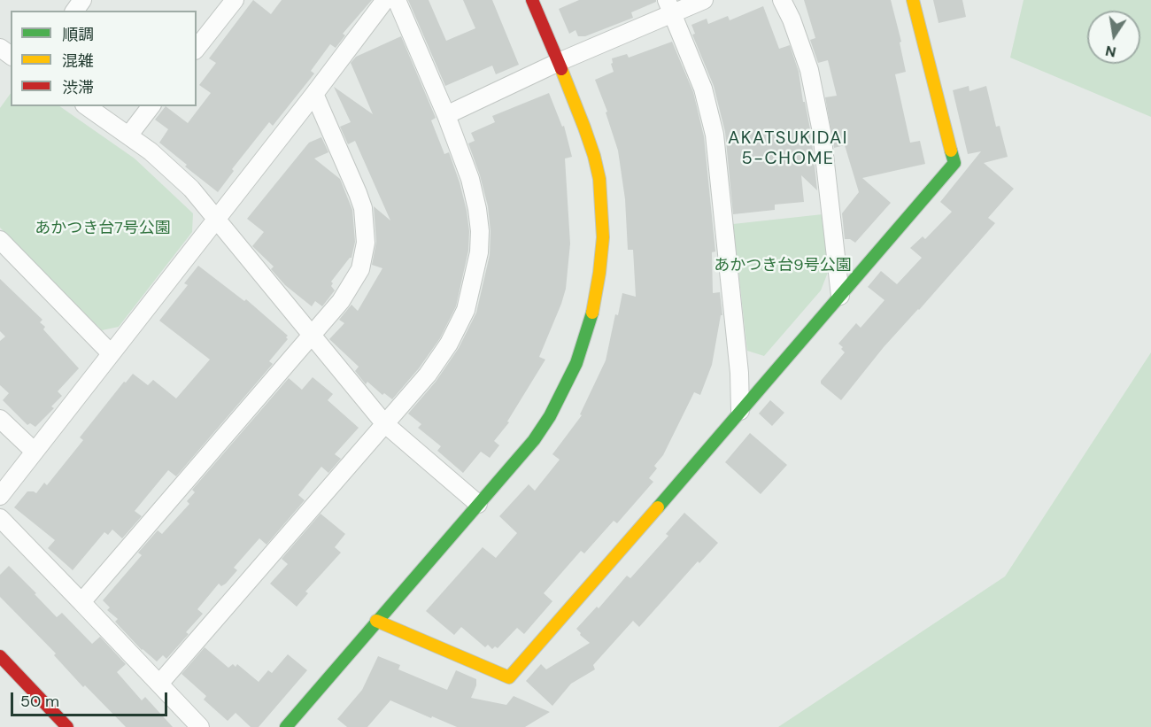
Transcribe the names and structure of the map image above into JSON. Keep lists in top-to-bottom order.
{
  "districts": ["AKATSUKIDAI 5-CHOME"],
  "parks": ["あかつき台7号公園", "あかつき台9号公園"],
  "legend": ["順調", "混雑", "渋滞"],
  "scale_bar": "50 m",
  "north": "bottom"
}
